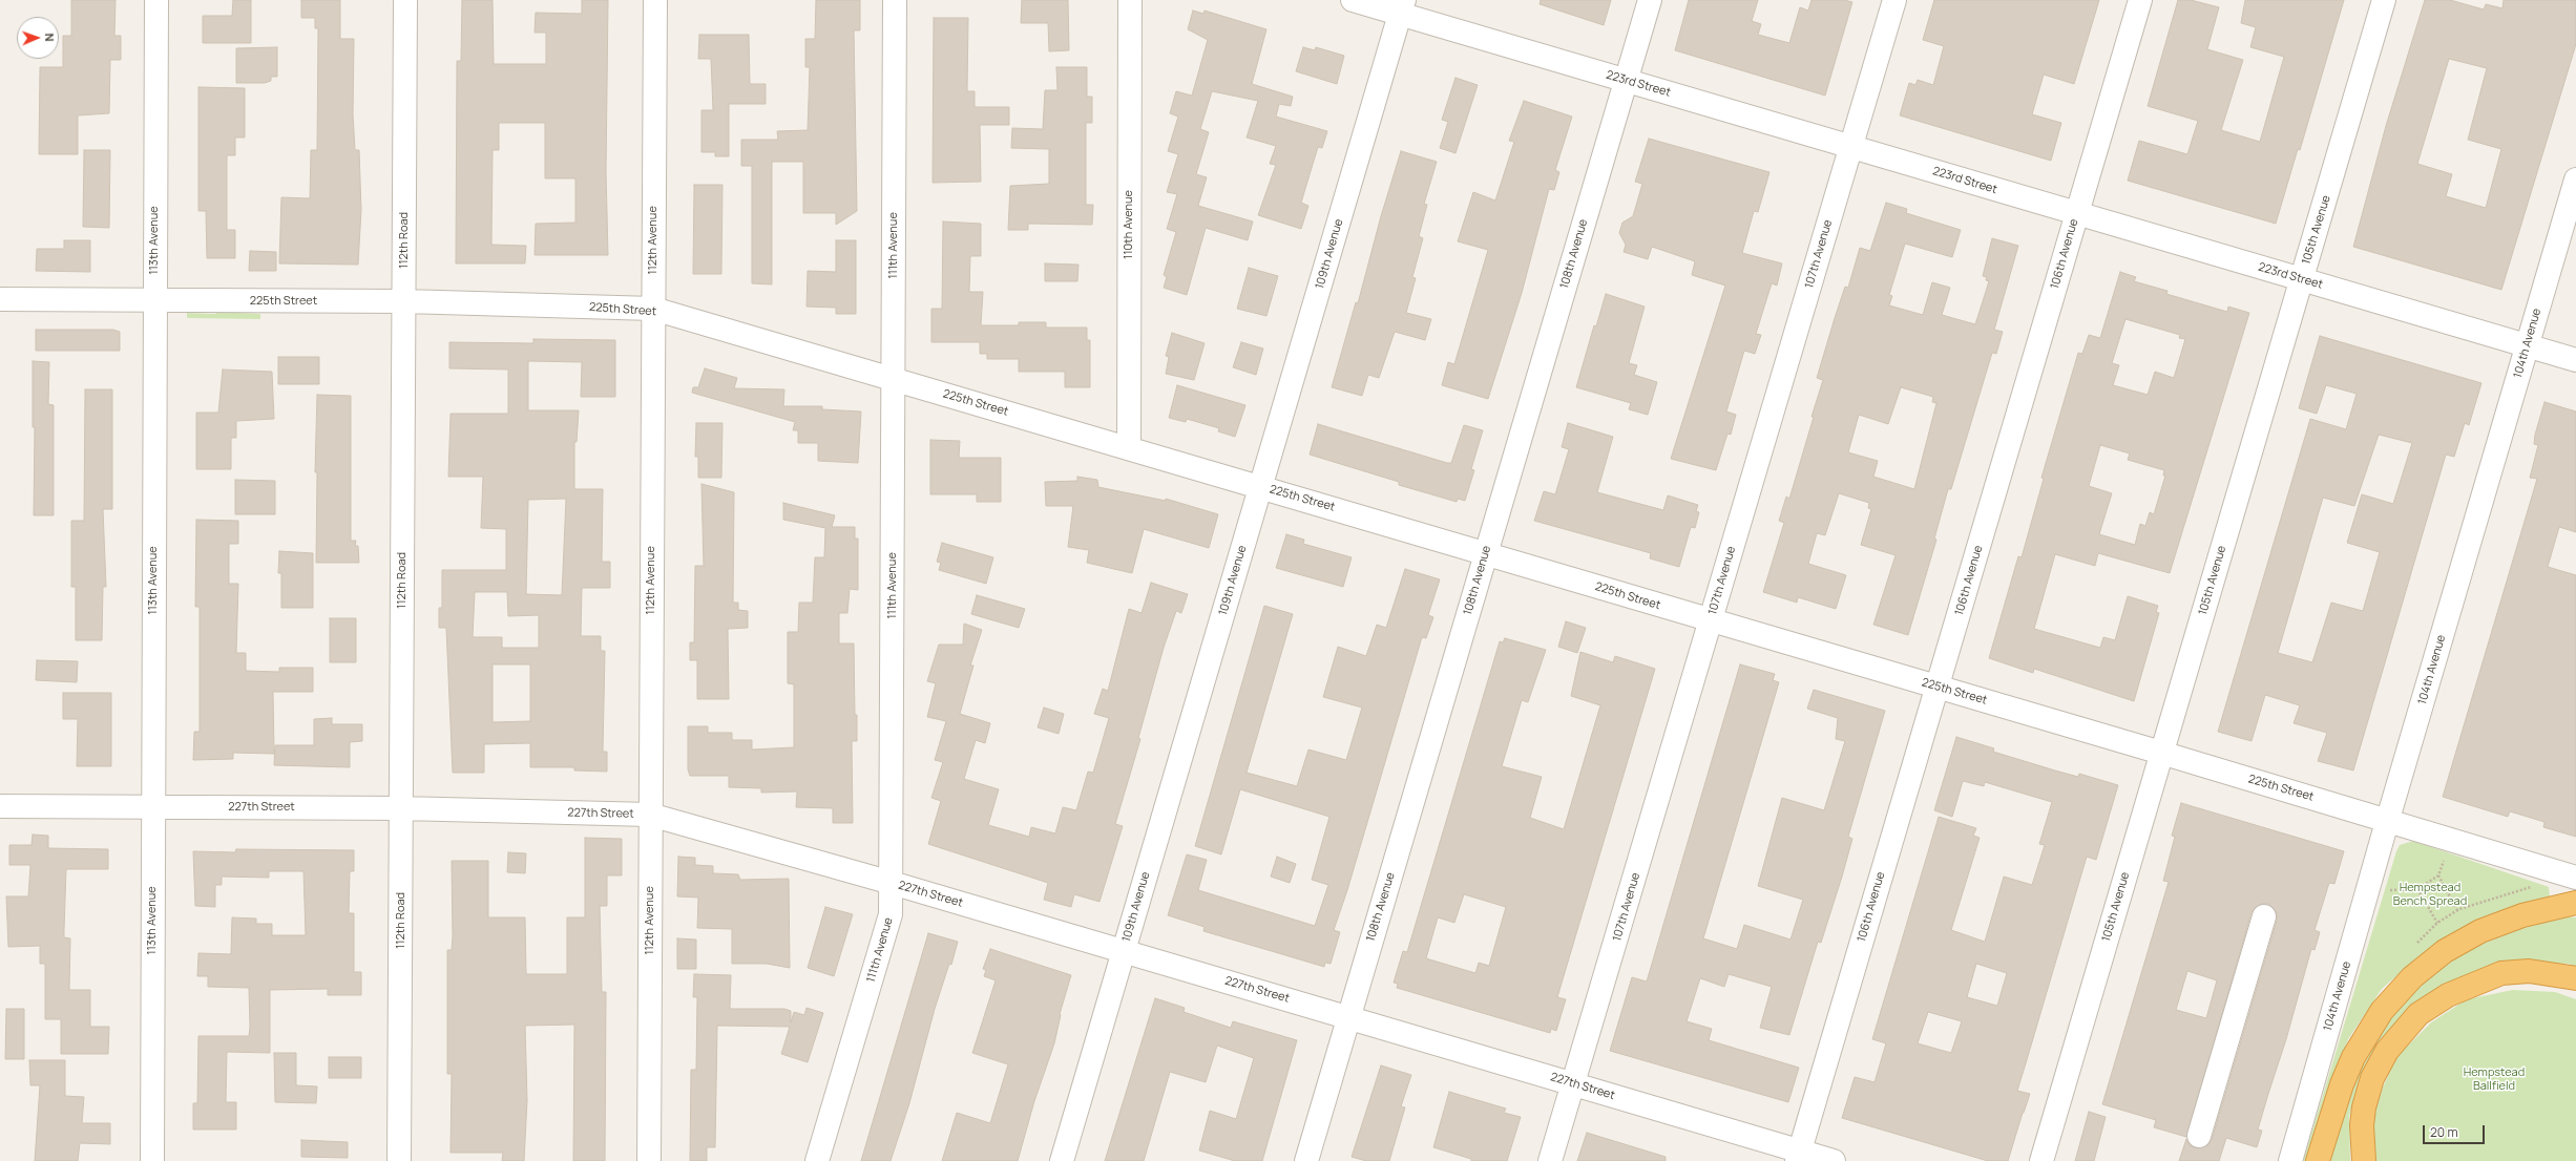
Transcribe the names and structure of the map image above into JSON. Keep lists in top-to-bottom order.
{
  "streets": {
    "street": [
      "223rd Street",
      "110th Avenue",
      "105th Avenue",
      "113th Avenue",
      "112th Road",
      "112th Avenue",
      "111th Avenue",
      "109th Avenue",
      "108th Avenue",
      "107th Avenue",
      "106th Avenue",
      "225th Street",
      "104th Avenue",
      "227th Street"
    ]
  },
  "crossings": [
    ["223rd Street", "105th Avenue"],
    ["223rd Street", "109th Avenue"],
    ["223rd Street", "108th Avenue"],
    ["223rd Street", "107th Avenue"],
    ["223rd Street", "106th Avenue"],
    ["223rd Street", "104th Avenue"],
    ["110th Avenue", "225th Street"],
    ["105th Avenue", "225th Street"],
    ["113th Avenue", "225th Street"],
    ["113th Avenue", "227th Street"],
    ["112th Road", "225th Street"],
    ["112th Road", "227th Street"],
    ["112th Avenue", "225th Street"],
    ["112th Avenue", "227th Street"],
    ["111th Avenue", "225th Street"],
    ["111th Avenue", "227th Street"],
    ["109th Avenue", "225th Street"],
    ["109th Avenue", "227th Street"],
    ["108th Avenue", "225th Street"],
    ["108th Avenue", "227th Street"],
    ["107th Avenue", "225th Street"],
    ["107th Avenue", "227th Street"],
    ["106th Avenue", "225th Street"],
    ["106th Avenue", "227th Street"],
    ["225th Street", "104th Avenue"]
  ],
  "parks": ["Hempstead Bench Spread", "Hempstead Ballfield"],
  "scale_bar": "20 m",
  "north": "right"
}
